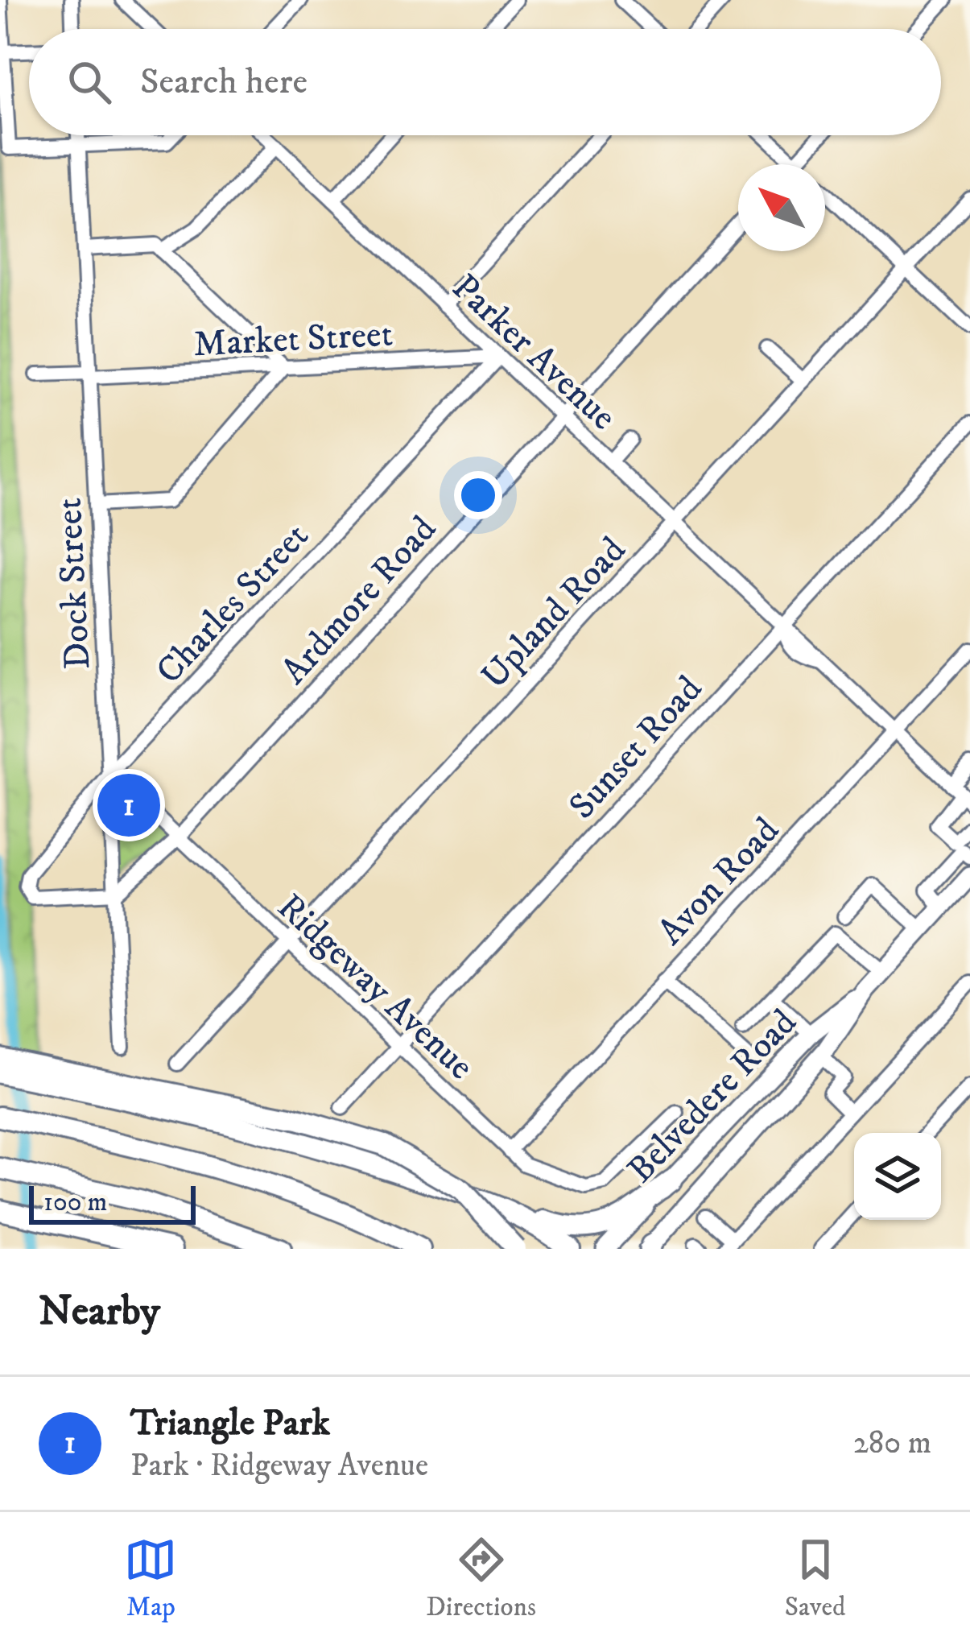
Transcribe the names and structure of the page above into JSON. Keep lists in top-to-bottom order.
{
  "streets": {
    "main road": ["Belvedere Road"],
    "street": [
      "Market Street",
      "Parker Avenue",
      "Dock Street",
      "Ardmore Road",
      "Charles Street",
      "Upland Road",
      "Sunset Road",
      "Avon Road",
      "Ridgeway Avenue"
    ]
  },
  "crossings": [
    ["Market Street", "Parker Avenue"],
    ["Market Street", "Dock Street"],
    ["Market Street", "Charles Street"],
    ["Parker Avenue", "Ardmore Road"],
    ["Parker Avenue", "Charles Street"],
    ["Parker Avenue", "Upland Road"],
    ["Parker Avenue", "Sunset Road"],
    ["Parker Avenue", "Avon Road"],
    ["Dock Street", "Ardmore Road"],
    ["Dock Street", "Charles Street"],
    ["Dock Street", "Ridgeway Avenue"],
    ["Ardmore Road", "Charles Street"],
    ["Ardmore Road", "Ridgeway Avenue"],
    ["Charles Street", "Ridgeway Avenue"],
    ["Upland Road", "Ridgeway Avenue"],
    ["Sunset Road", "Ridgeway Avenue"],
    ["Avon Road", "Ridgeway Avenue"]
  ],
  "scale_bar": "100 m",
  "north": "top left",
  "page": {
    "search": "Search here",
    "pins": "1",
    "scale": "100 m",
    "heading": "Nearby",
    "list": [
      {
        "mark": "1",
        "name": "Triangle Park",
        "note": "Park · Ridgeway Avenue",
        "value": "280 m"
      }
    ],
    "nav": ["Map", "Directions", "Saved"]
  }
}
